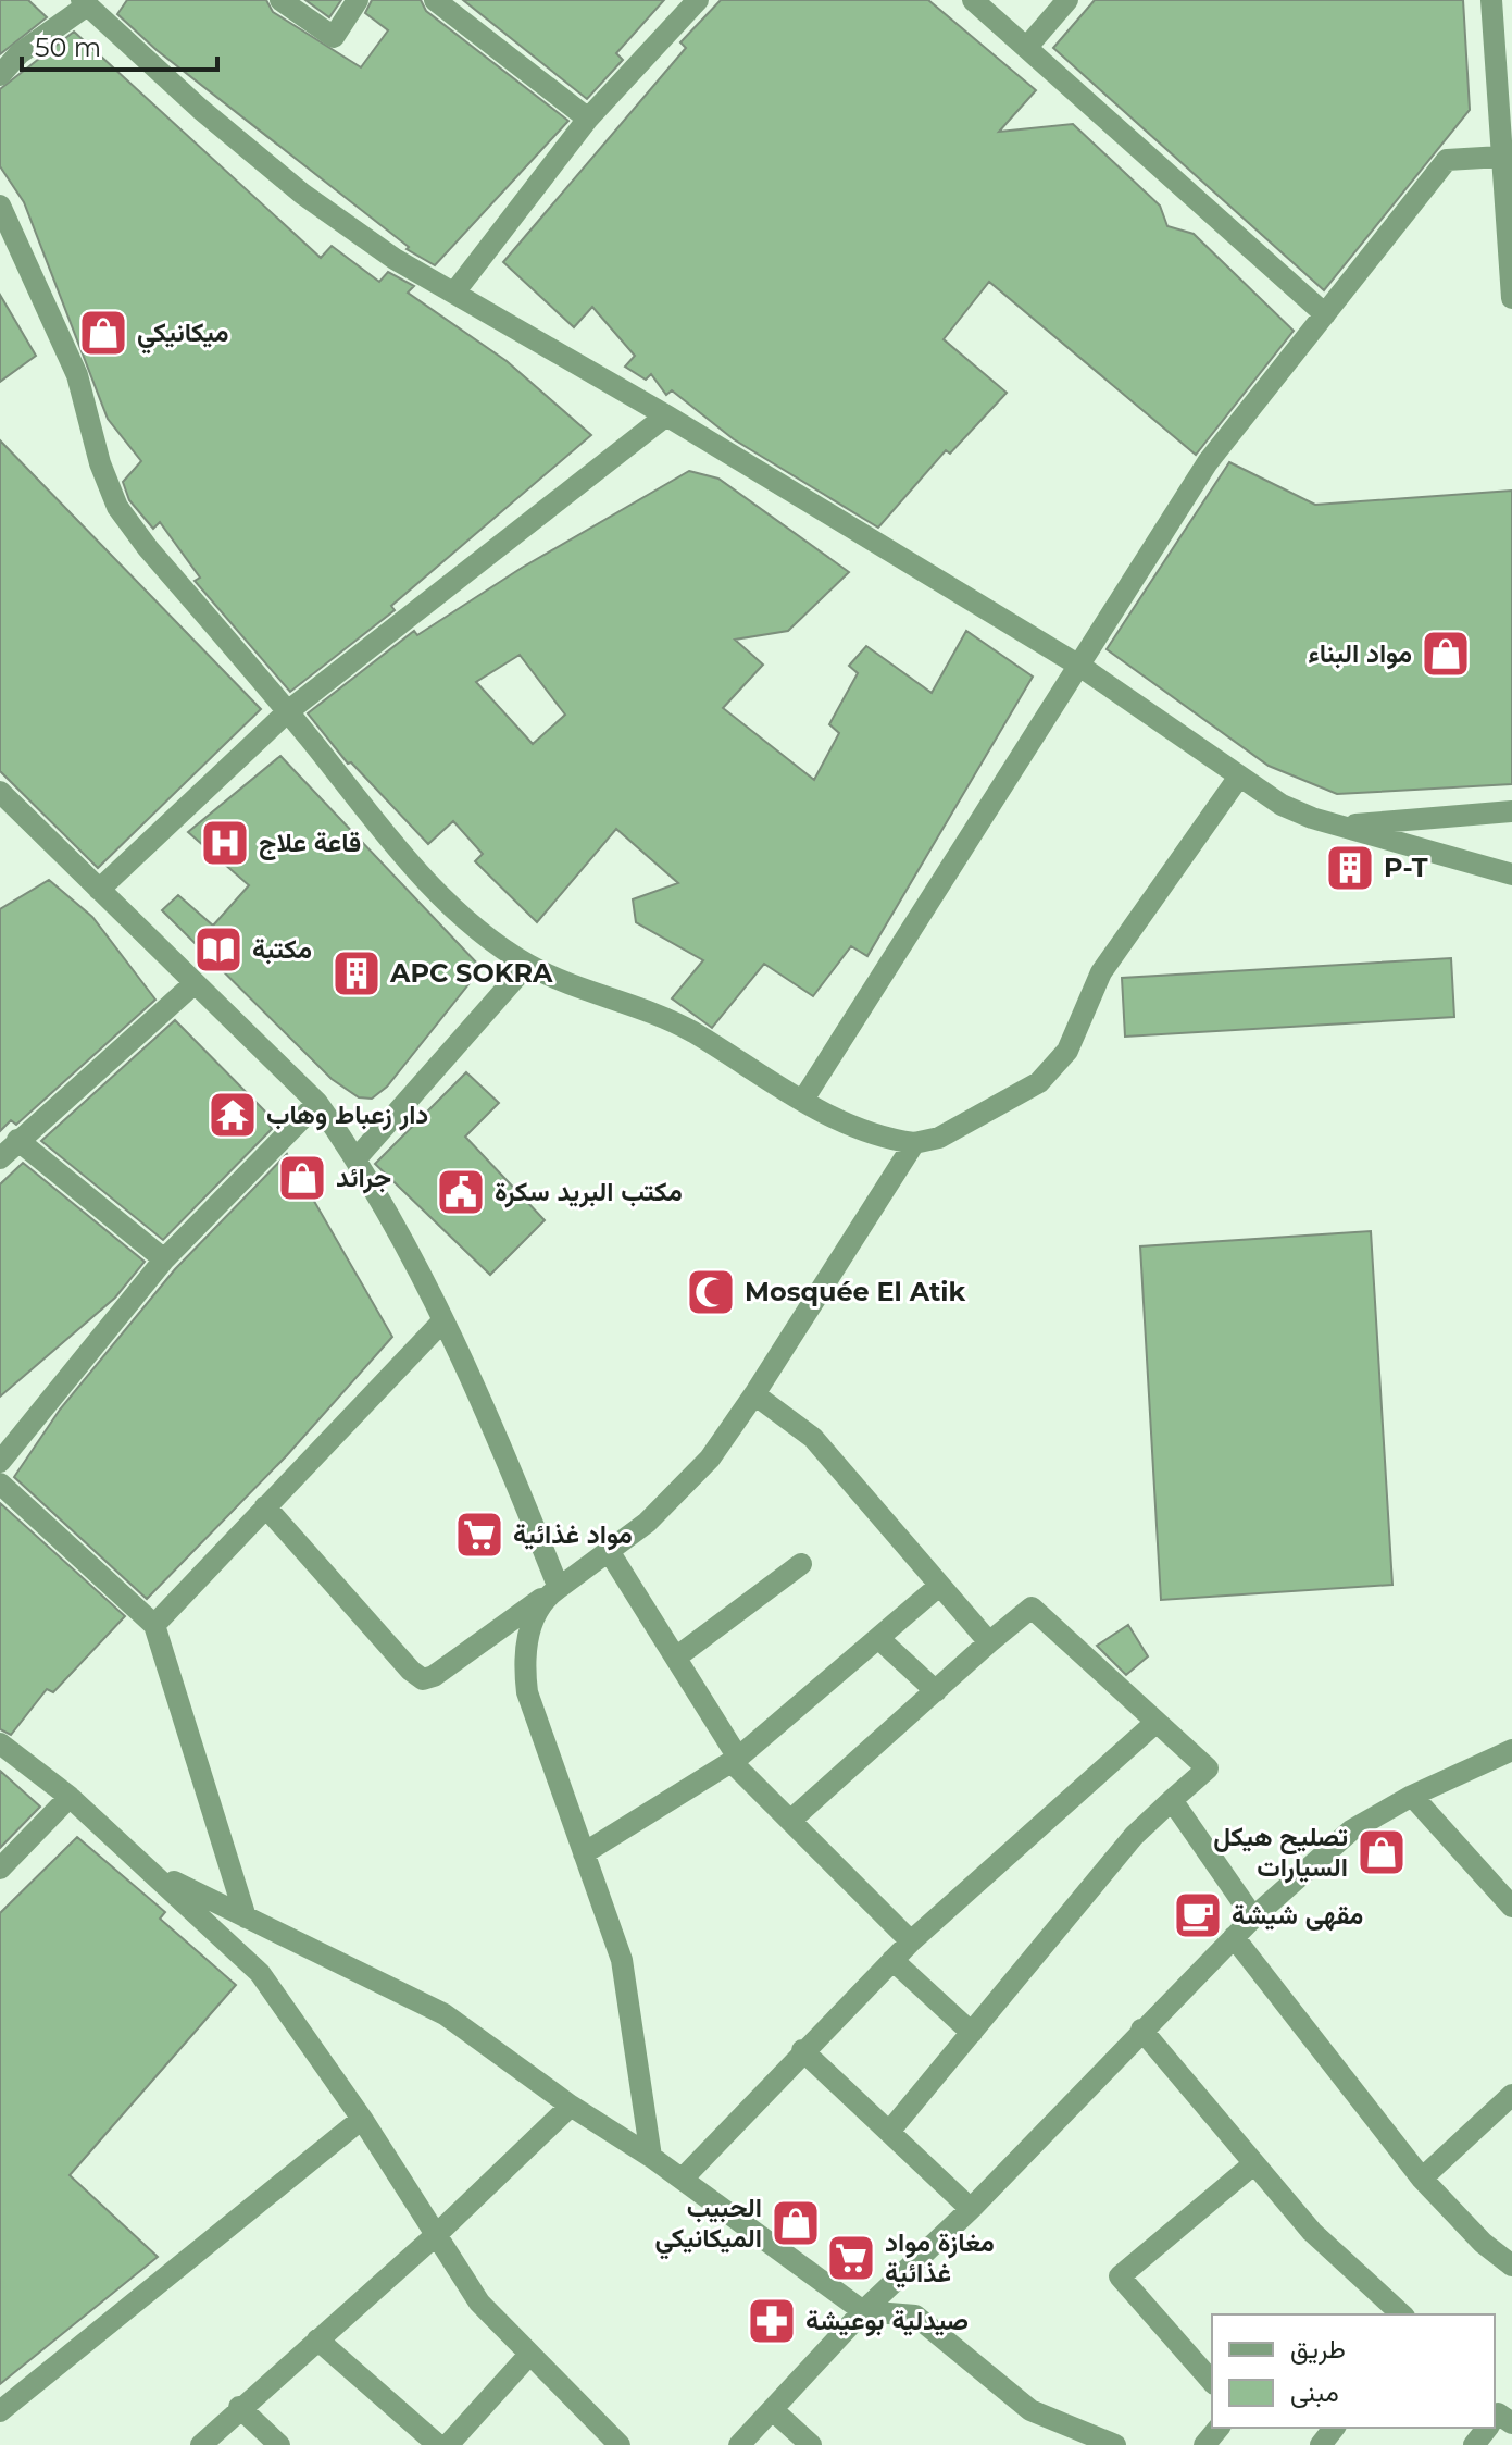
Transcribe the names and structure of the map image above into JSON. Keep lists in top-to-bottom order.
{
  "places": {
    "shop": [
      "ميكانيكي",
      "مواد البناء",
      "جرائد",
      "تصليح هيكل السيارات",
      "الحبيب الميكانيكي"
    ],
    "hospital": ["قاعة علاج"],
    "building": ["P-T", "APC SOKRA"],
    "library": ["مكتبة"],
    "temple": ["دار زعباط وهاب"],
    "public building": ["مكتب البريد سكرة"],
    "mosque": ["Mosquée El Atik"],
    "supermarket": ["مواد غذائية", "مغازة مواد غذائية"],
    "cafe": ["مقهى شيشة"],
    "pharmacy": ["صيدلية بوعيشة"]
  },
  "legend": ["طريق", "مبنى"],
  "scale_bar": "50 m"
}
